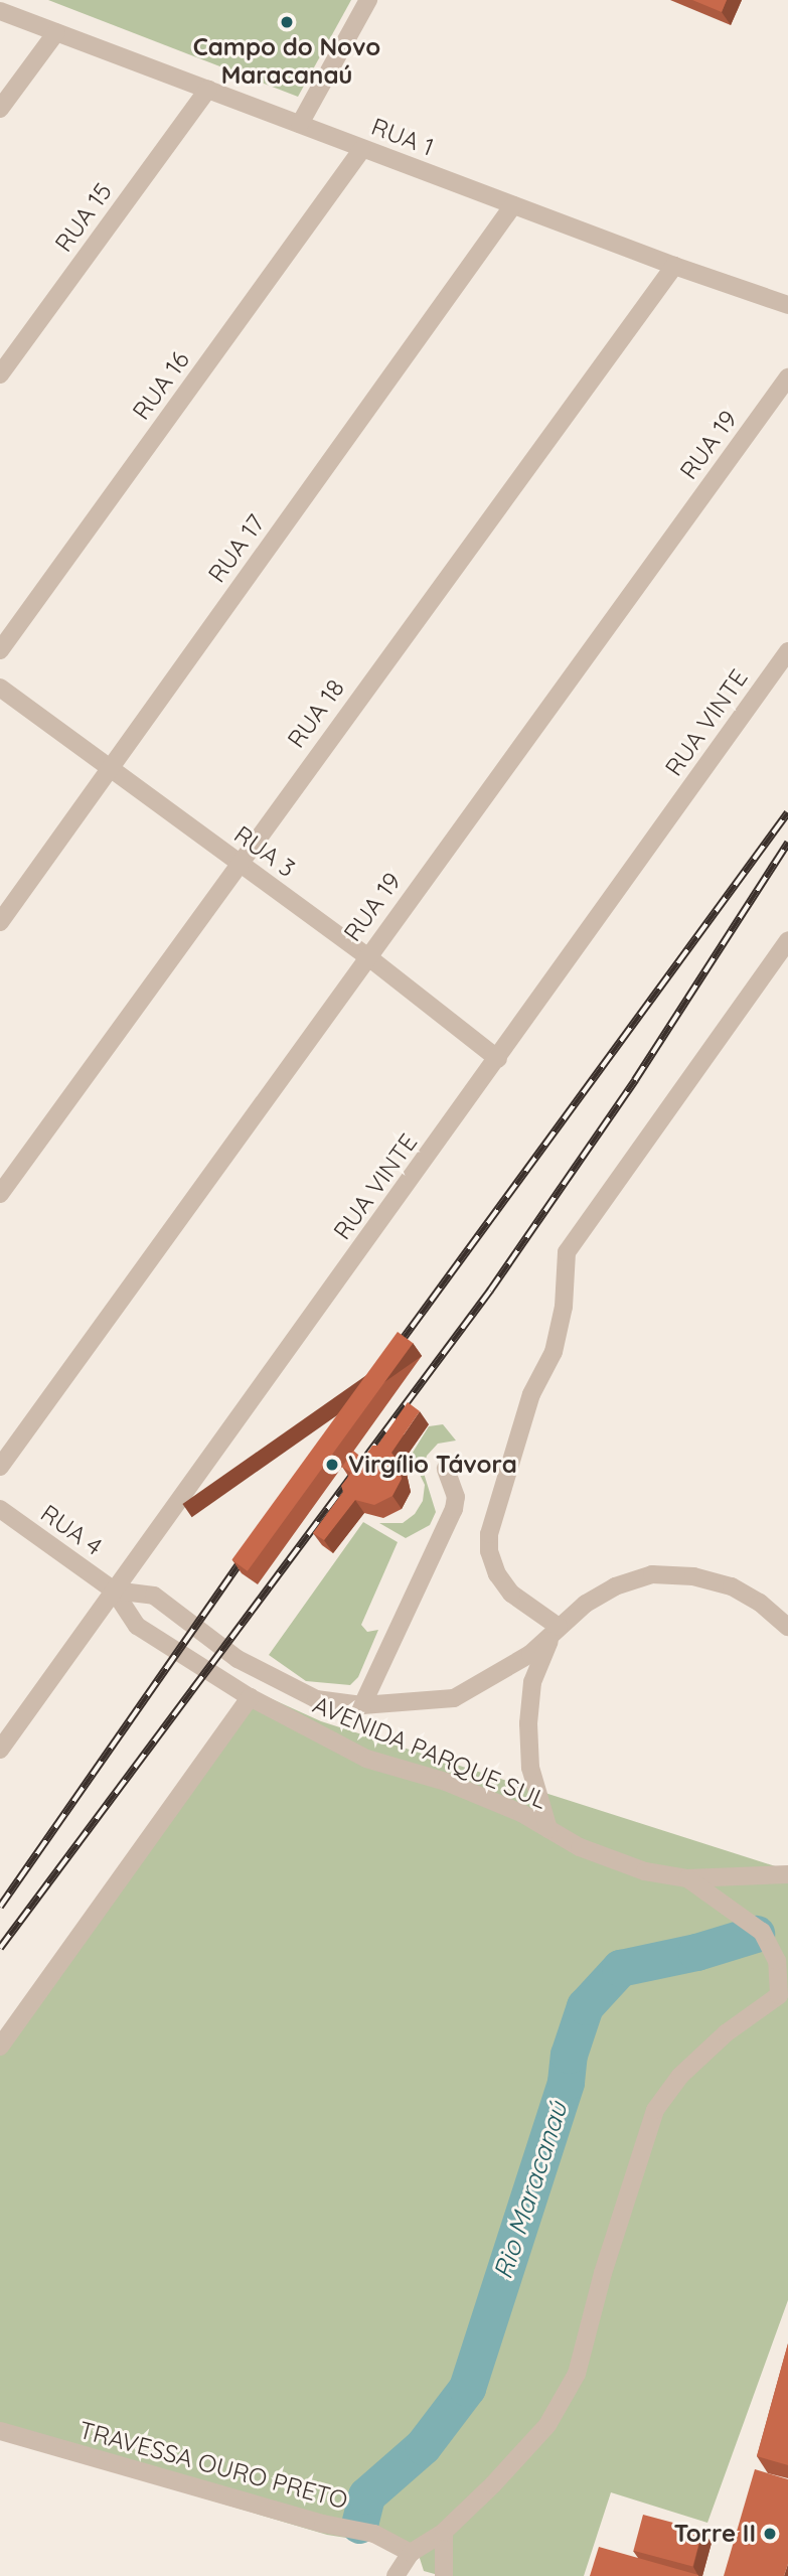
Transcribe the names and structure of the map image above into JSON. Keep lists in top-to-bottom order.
{
  "streets": {
    "street": [
      "RUA 1",
      "RUA 15",
      "RUA 16",
      "RUA 19",
      "RUA 17",
      "RUA 18",
      "RUA VINTE",
      "RUA 3",
      "RUA 4",
      "AVENIDA PARQUE SUL",
      "TRAVESSA OURO PRETO"
    ]
  },
  "crossings": [
    ["RUA 1", "RUA 15"],
    ["RUA 1", "RUA 16"],
    ["RUA 1", "RUA 17"],
    ["RUA 1", "RUA 18"],
    ["RUA 19", "RUA 3"],
    ["RUA 17", "RUA 3"],
    ["RUA 18", "RUA 3"],
    ["RUA VINTE", "RUA 3"],
    ["RUA VINTE", "RUA 4"],
    ["RUA VINTE", "AVENIDA PARQUE SUL"],
    ["RUA 4", "AVENIDA PARQUE SUL"]
  ],
  "water": ["Rio Maracanaú"],
  "places": ["Campo do Novo Maracanaú", "Virgílio Távora", "Torre II"]
}
